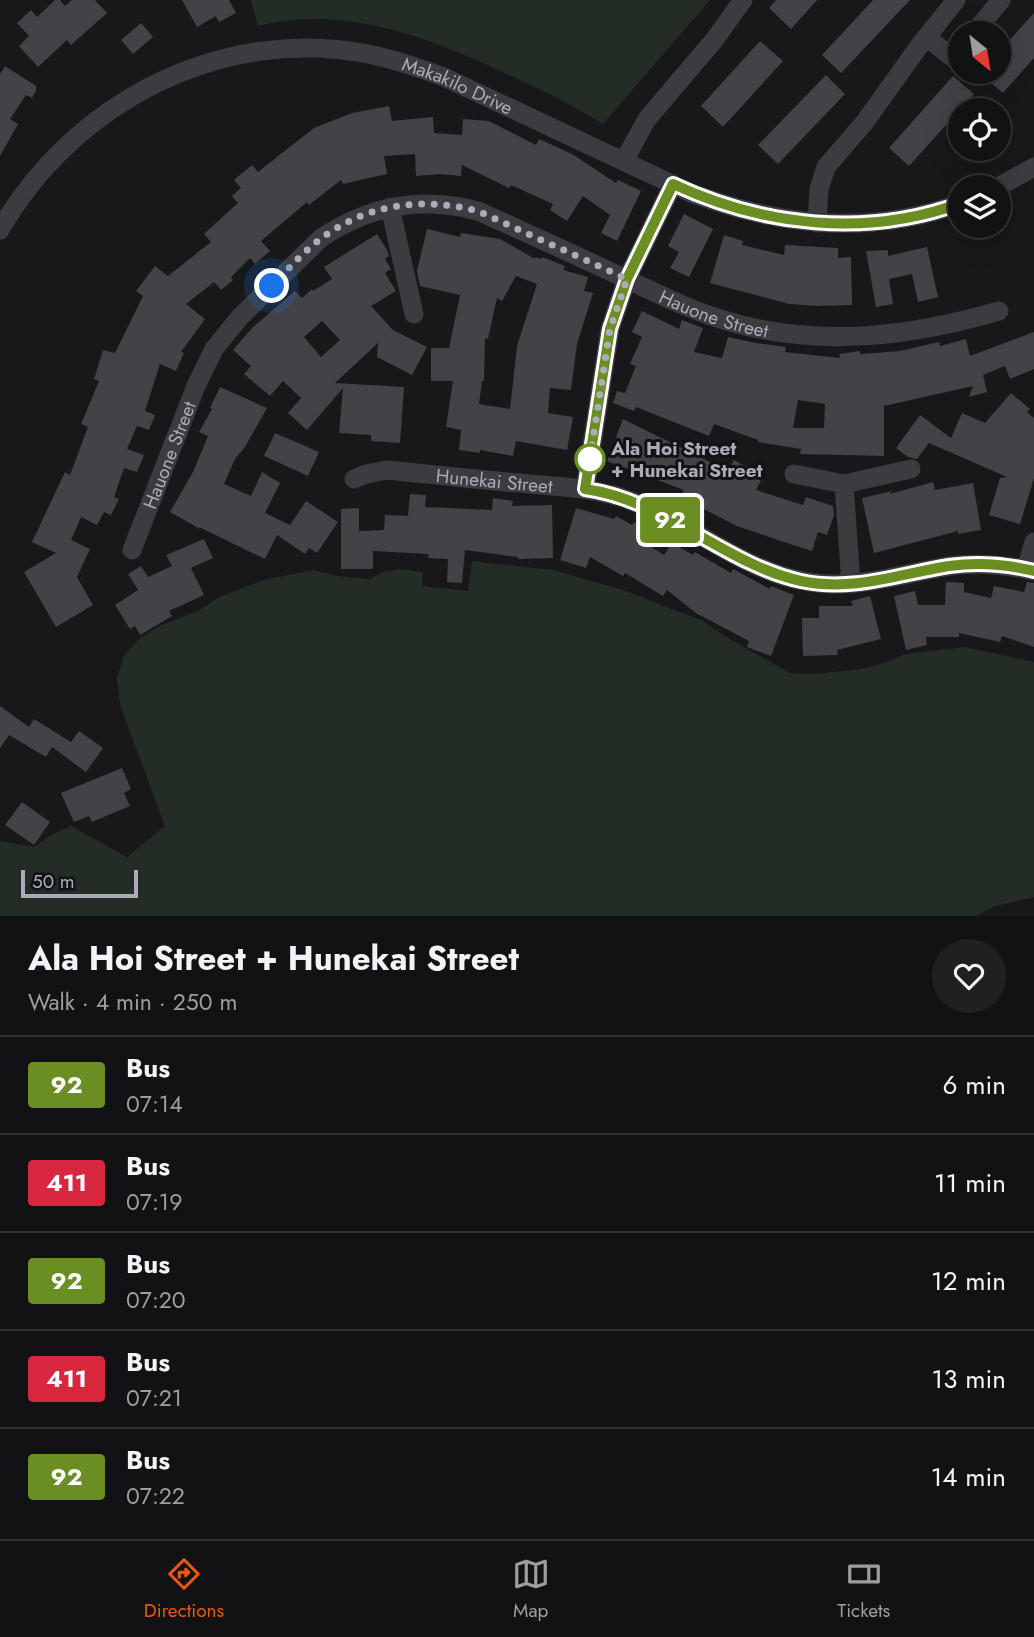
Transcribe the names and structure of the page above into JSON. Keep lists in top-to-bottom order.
{
  "streets": {
    "street": ["Makakilo Drive", "Hauone Street", "Hunekai Street"]
  },
  "places": ["Ala Hoi Street + Hunekai Street"],
  "lines": ["bus line 92"],
  "scale_bar": "50 m",
  "north": "bottom right",
  "page": {
    "on_map": "92",
    "scale": "50 m",
    "heading": ["Ala Hoi Street + Hunekai Street", "Walk · 4 min · 250 m"],
    "list": [
      {
        "mark": "92",
        "name": "Bus",
        "note": "07:14",
        "value": "6 min"
      },
      {
        "mark": "411",
        "name": "Bus",
        "note": "07:19",
        "value": "11 min"
      },
      {
        "mark": "92",
        "name": "Bus",
        "note": "07:20",
        "value": "12 min"
      },
      {
        "mark": "411",
        "name": "Bus",
        "note": "07:21",
        "value": "13 min"
      },
      {
        "mark": "92",
        "name": "Bus",
        "note": "07:22",
        "value": "14 min"
      }
    ],
    "tabs": ["Directions", "Map", "Tickets"]
  }
}
